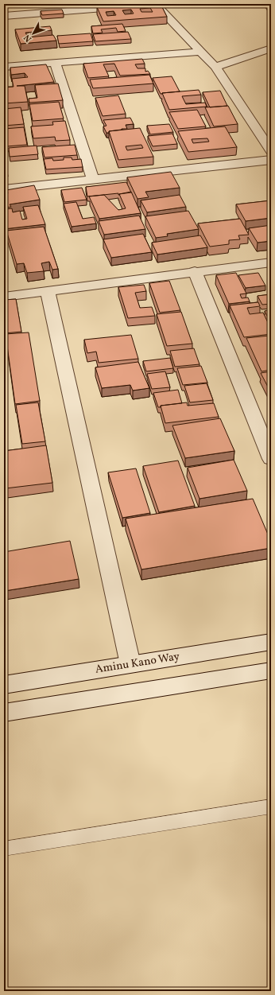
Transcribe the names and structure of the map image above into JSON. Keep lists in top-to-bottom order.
{
  "streets": {
    "street": ["Aminu Kano Way"]
  },
  "north": "bottom left"
}
